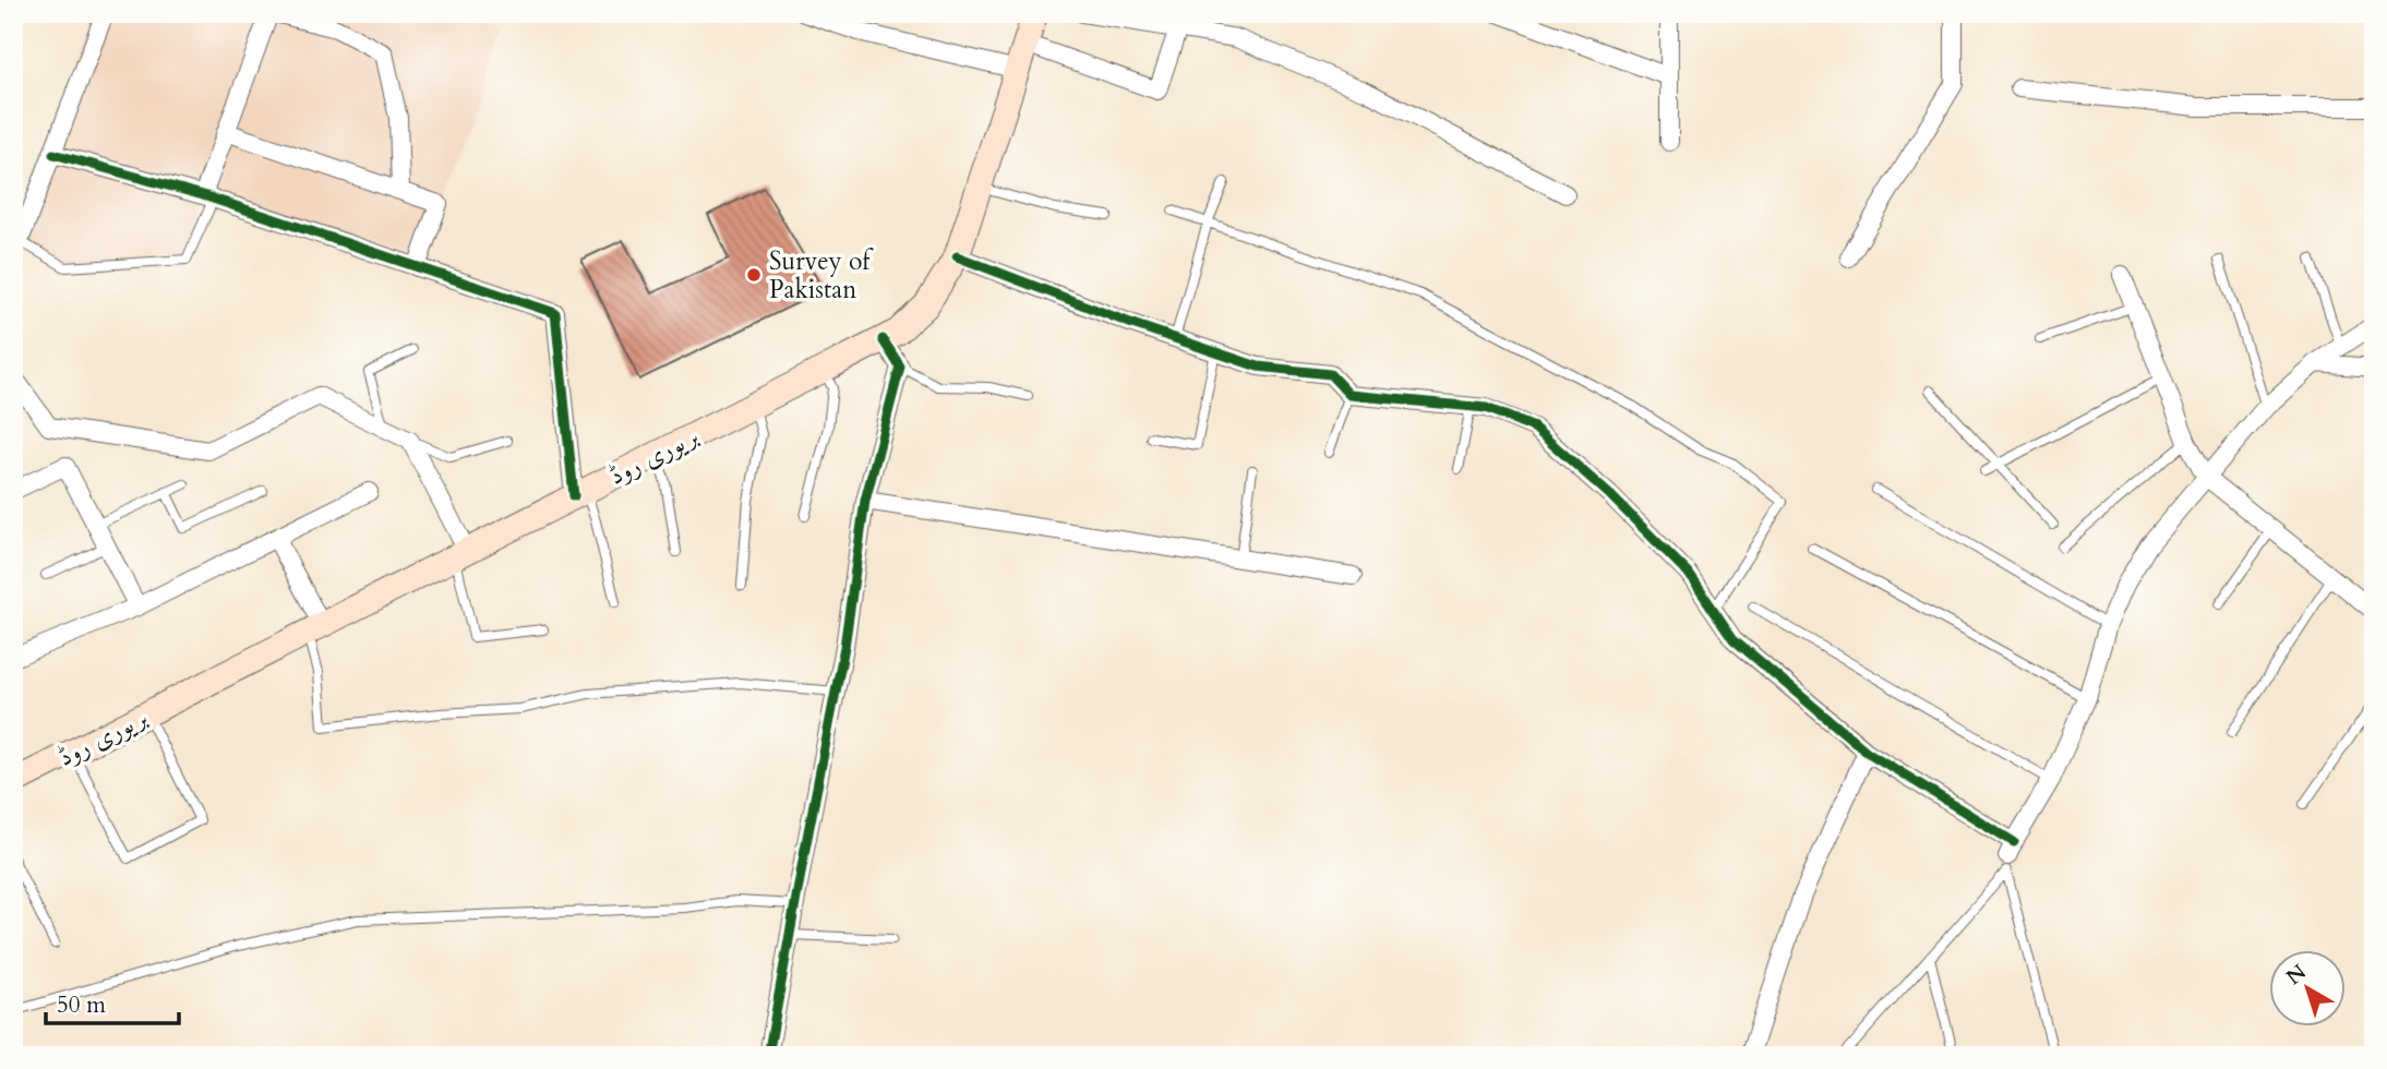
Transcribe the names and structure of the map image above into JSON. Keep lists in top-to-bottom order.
{
  "streets": {
    "main road": ["بریوری روڈ"]
  },
  "places": ["Survey of Pakistan"],
  "scale_bar": "50 m",
  "north": "top left"
}
